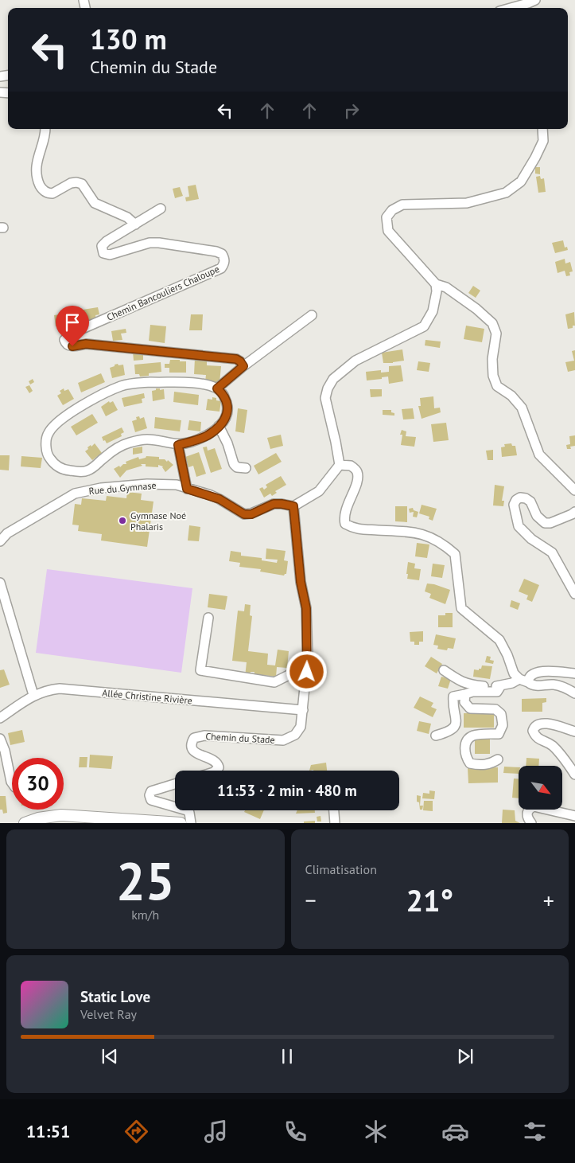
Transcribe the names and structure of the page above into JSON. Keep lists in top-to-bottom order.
{
  "streets": {
    "street": [
      "Chemin Bancouliers Chaloupe",
      "Rue du Gymnase",
      "Allée Christine Rivière",
      "Chemin du Stade"
    ]
  },
  "crossings": [
    ["Allée Christine Rivière", "Chemin du Stade"]
  ],
  "places": ["Gymnase Noé Phalaris"],
  "north": "bottom right",
  "page": {
    "turn": ["130 m", "Chemin du Stade"],
    "limit": "30",
    "trip": "11:53 · 2 min · 480 m",
    "tile": [
      ["25", "km/h"],
      "Climatisation"
    ],
    "heat": ["−", "21°", "+"],
    "song": ["Static Love", "Velvet Ray"],
    "tabs": "11:51"
  }
}
